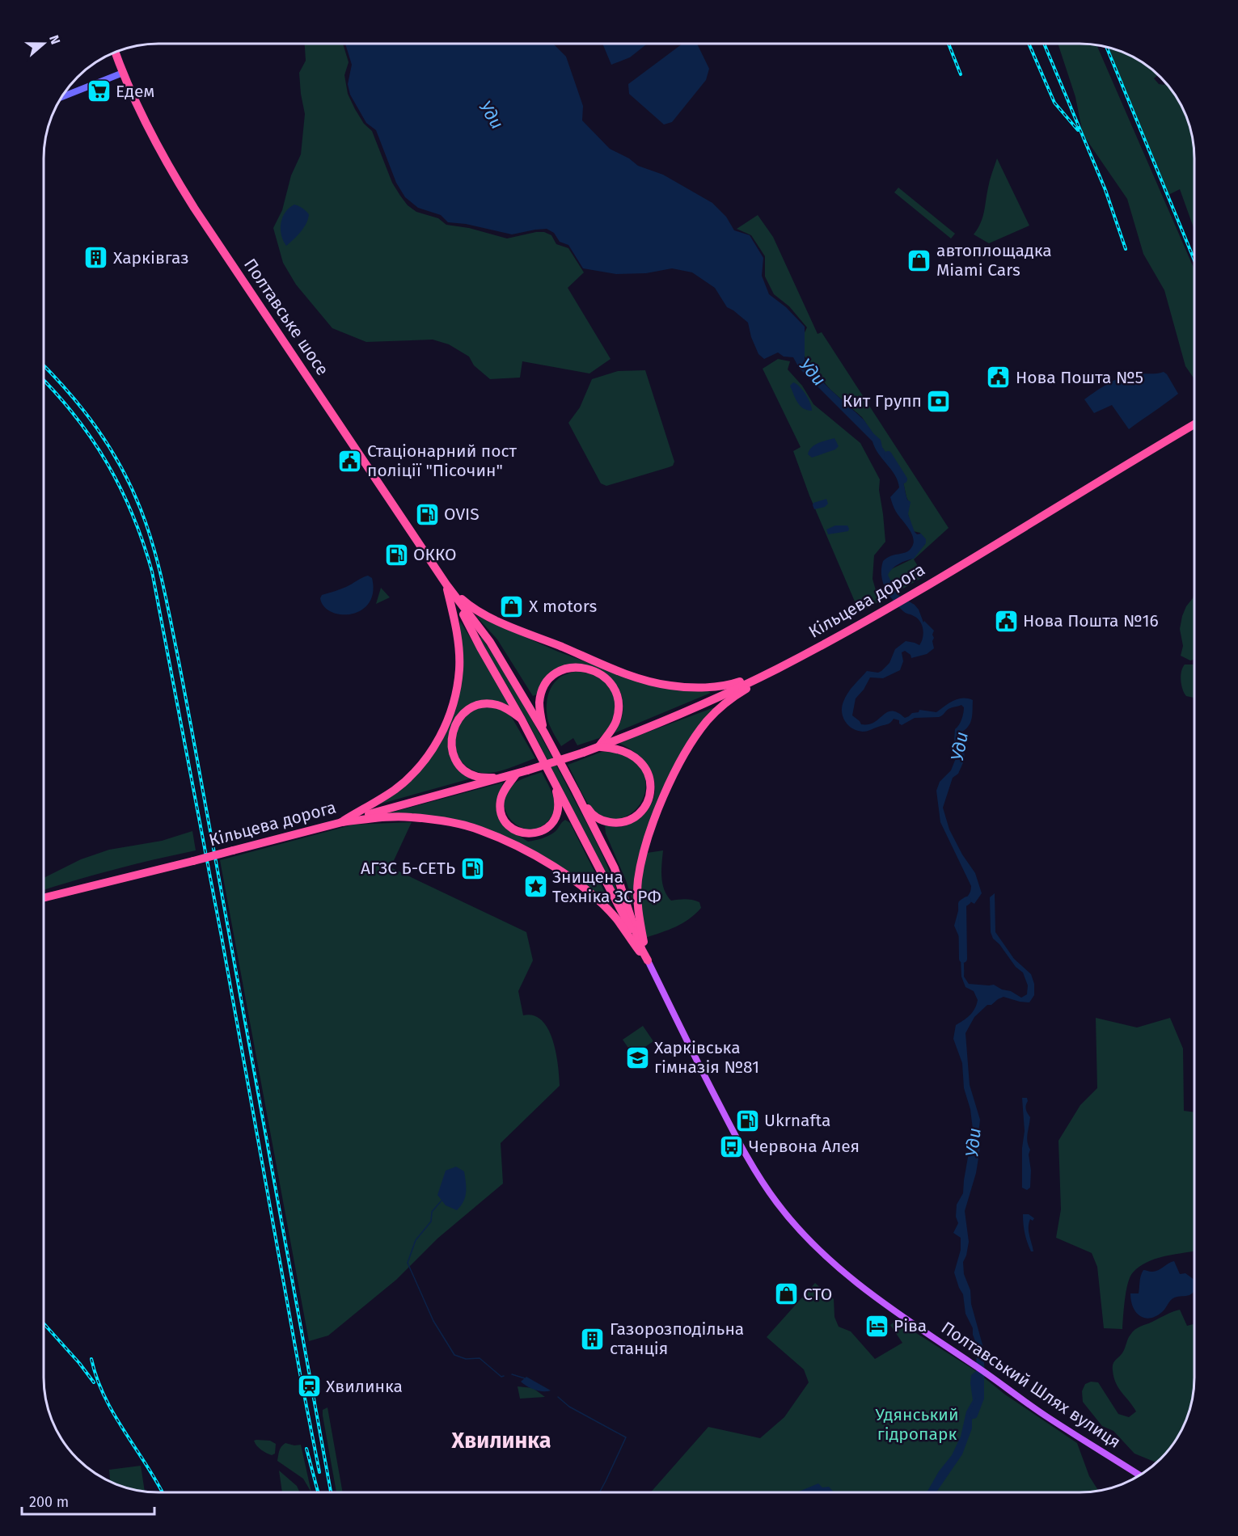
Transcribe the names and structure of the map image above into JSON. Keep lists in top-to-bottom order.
{
  "streets": {
    "highway": ["Полтавське шосе", "Кільцева дорога"],
    "main road": ["Полтавський Шлях вулиця"]
  },
  "districts": ["Хвилинка"],
  "water": ["Уди"],
  "parks": ["Удянський гідропарк"],
  "places": {
    "supermarket": ["Едем"],
    "building": ["Харківгаз", "Газорозподільна станція"],
    "shop": ["автоплощадка Miami Cars", "Х motors", "СТО"],
    "public building": ["Нова Пошта №5", "Стаціонарний пост поліції \"Пісочин\"", "Нова Пошта №16"],
    "bank": ["Кит Групп"],
    "fuel station": [
      "OVIS",
      "ОККО",
      "АГЗС Б-СЕТЬ",
      "Ukrnafta"
    ],
    "place": ["Знищена Техніка ЗС РФ"],
    "school or university": ["Харківська гімназія №81"],
    "bus stop": ["Червона Алея"],
    "hotel": ["Ріва"],
    "station": ["Хвилинка"]
  },
  "scale_bar": "200 m",
  "north": "right"
}
